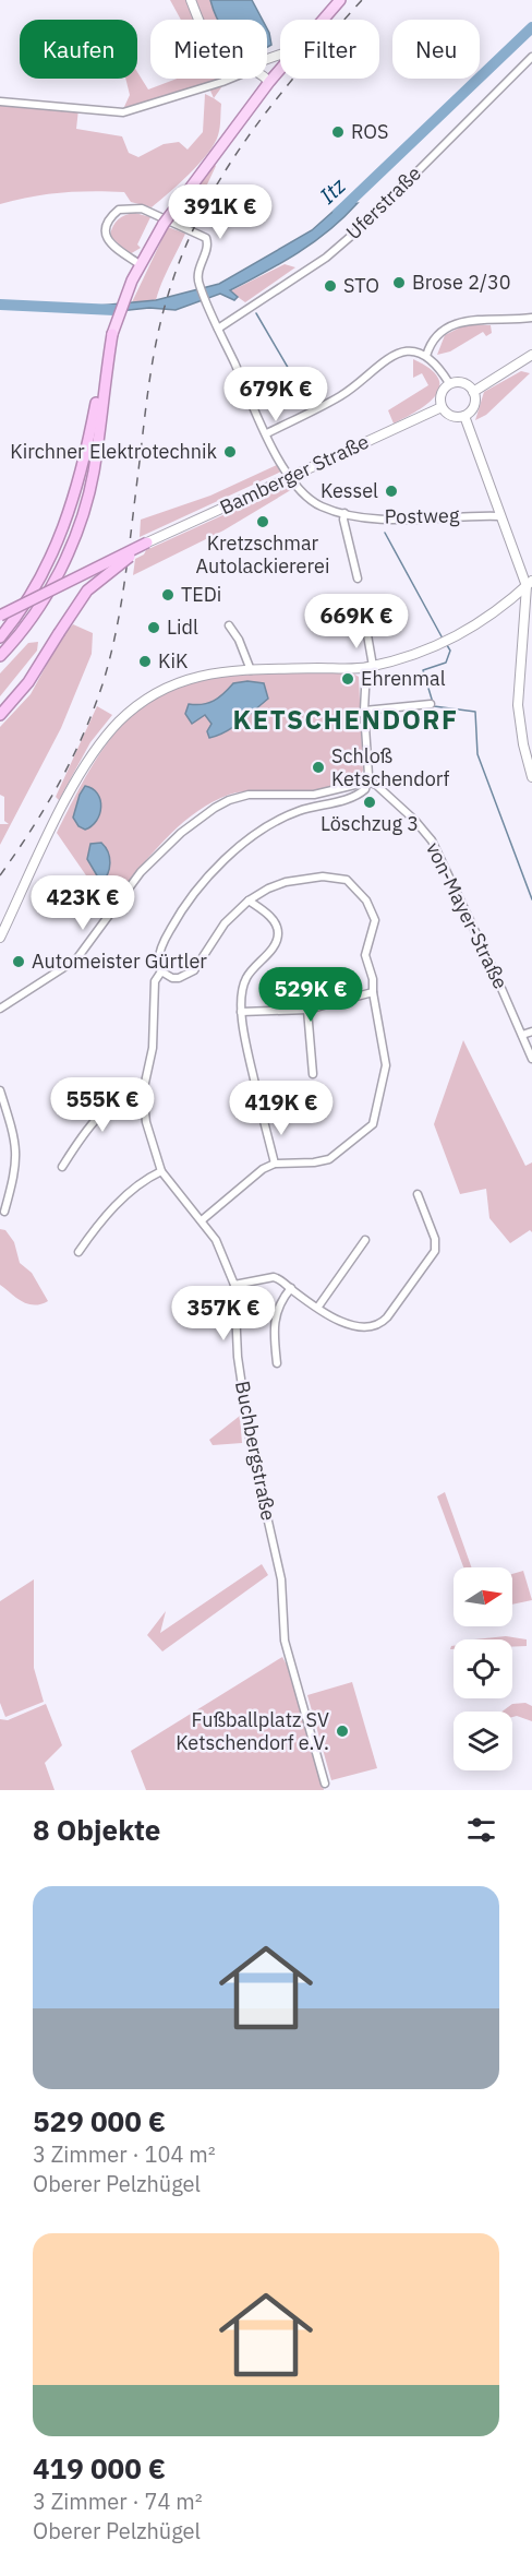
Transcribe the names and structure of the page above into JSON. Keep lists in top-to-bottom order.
{
  "streets": {
    "street": [
      "Uferstraße",
      "Bamberger Straße",
      "Postweg",
      "von-Mayer-Straße",
      "Buchbergstraße"
    ]
  },
  "crossings": [
    ["Uferstraße", "Postweg"],
    ["von-Mayer-Straße", "Buchbergstraße"]
  ],
  "districts": ["KETSCHENDORF"],
  "water": ["Itz"],
  "places": [
    "ROS",
    "Brose 2/30",
    "STO",
    "Kirchner Elektrotechnik",
    "Kessel",
    "Kretzschmar Autolackiererei",
    "TEDi",
    "Lidl",
    "KiK",
    "Ehrenmal",
    "Schloß Ketschendorf",
    "Löschzug 3",
    "Automeister Gürtler",
    "Fußballplatz SV Ketschendorf e.V."
  ],
  "north": "right",
  "page": {
    "chip": [
      "Kaufen",
      "Mieten",
      "Filter",
      "Neu"
    ],
    "price": [
      "391K €",
      "679K €",
      "669K €",
      "423K €",
      "529K €",
      "555K €",
      "419K €",
      "357K €"
    ],
    "heading": "8 Objekte",
    "list": [
      {
        "name": "529 000 €",
        "note": "3 Zimmer · 104 m² · Oberer Pelzhügel"
      },
      {
        "name": "419 000 €",
        "note": "3 Zimmer · 74 m² · Oberer Pelzhügel"
      }
    ]
  }
}
